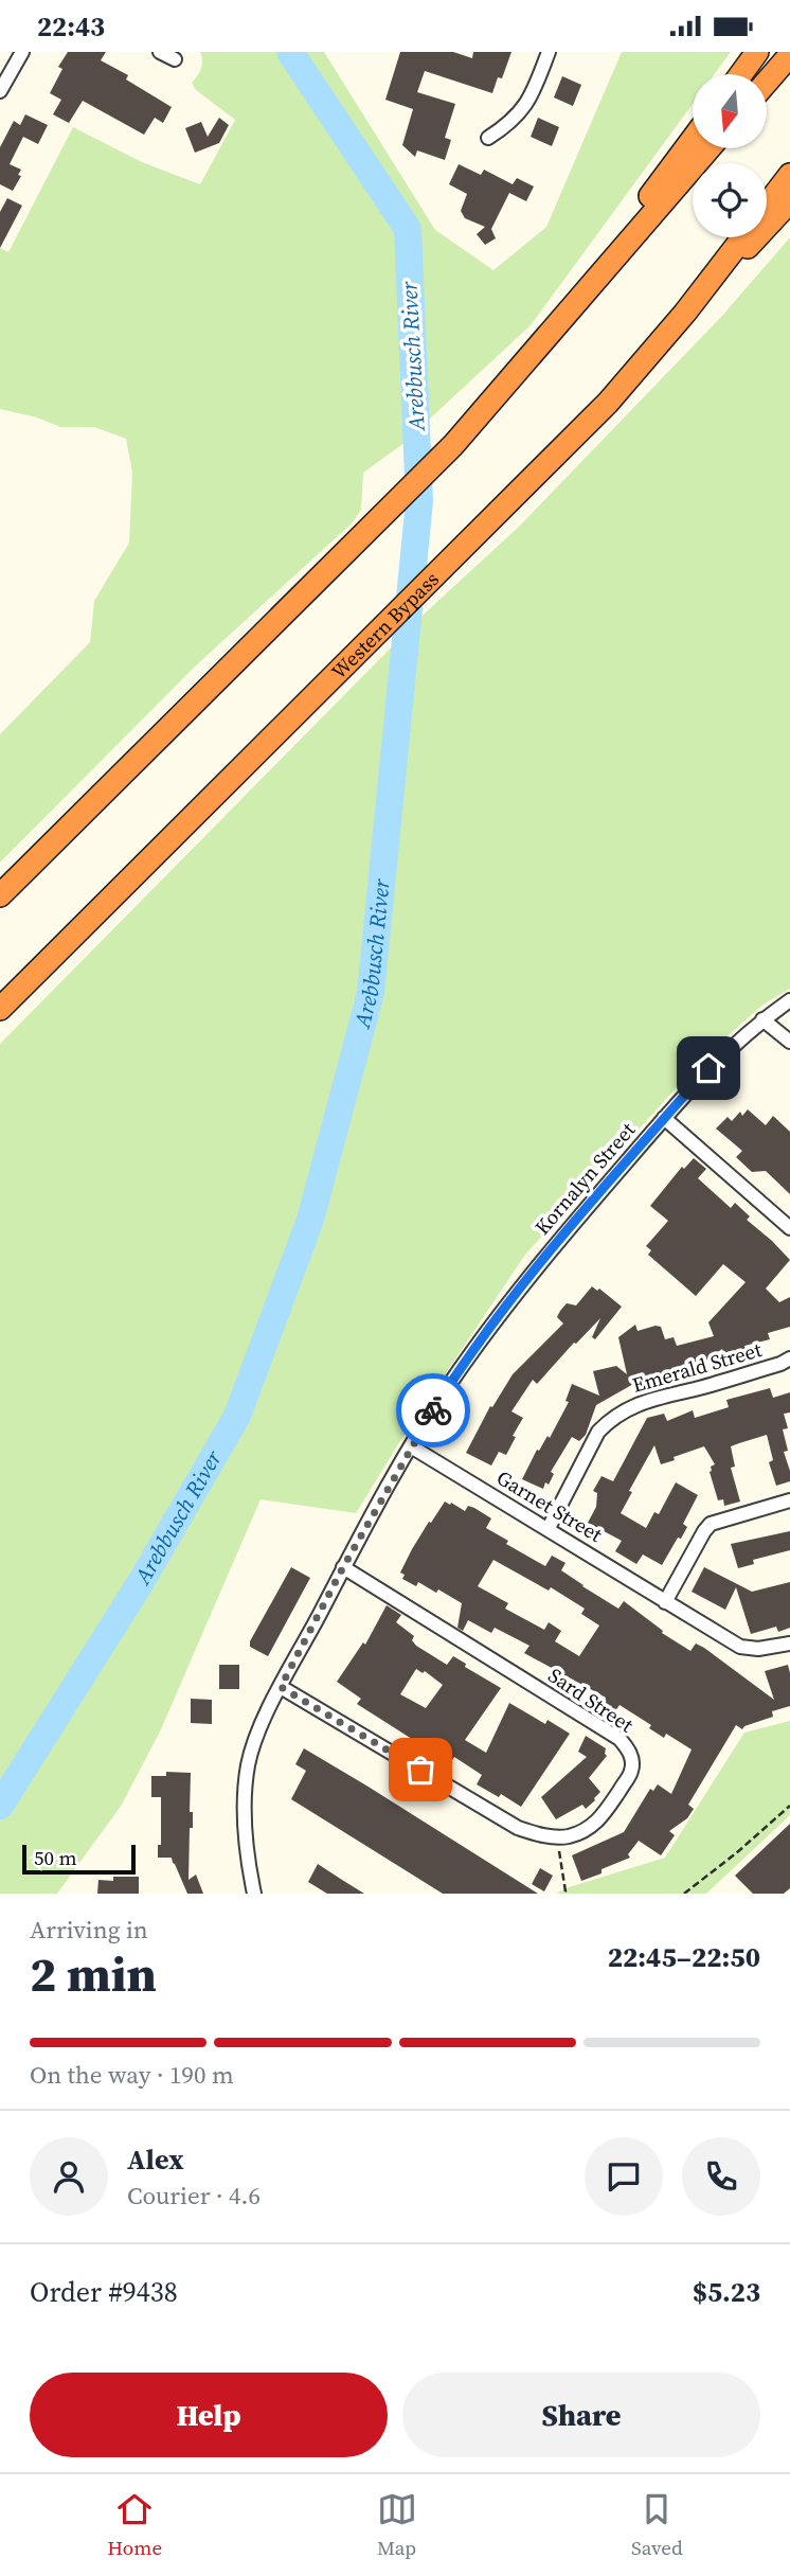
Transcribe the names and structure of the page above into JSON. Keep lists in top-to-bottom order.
{
  "streets": {
    "highway": ["Western Bypass"],
    "street": [
      "Kornalyn Street",
      "Emerald Street",
      "Garnet Street",
      "Sard Street"
    ]
  },
  "crossings": [
    ["Kornalyn Street", "Garnet Street"],
    ["Kornalyn Street", "Sard Street"],
    ["Emerald Street", "Garnet Street"]
  ],
  "water": ["Arebbusch River"],
  "scale_bar": "50 m",
  "north": "bottom",
  "page": {
    "status": "22:43",
    "scale": "50 m",
    "heading": ["2 min", "Arriving in", "22:45–22:50"],
    "panel": [
      "Alex",
      "Courier · 4.6",
      "Order #9438",
      "$5.23"
    ],
    "bar": "On the way · 190 m",
    "buttons": ["Help", "Share"],
    "tabs": ["Home", "Map", "Saved"]
  }
}
